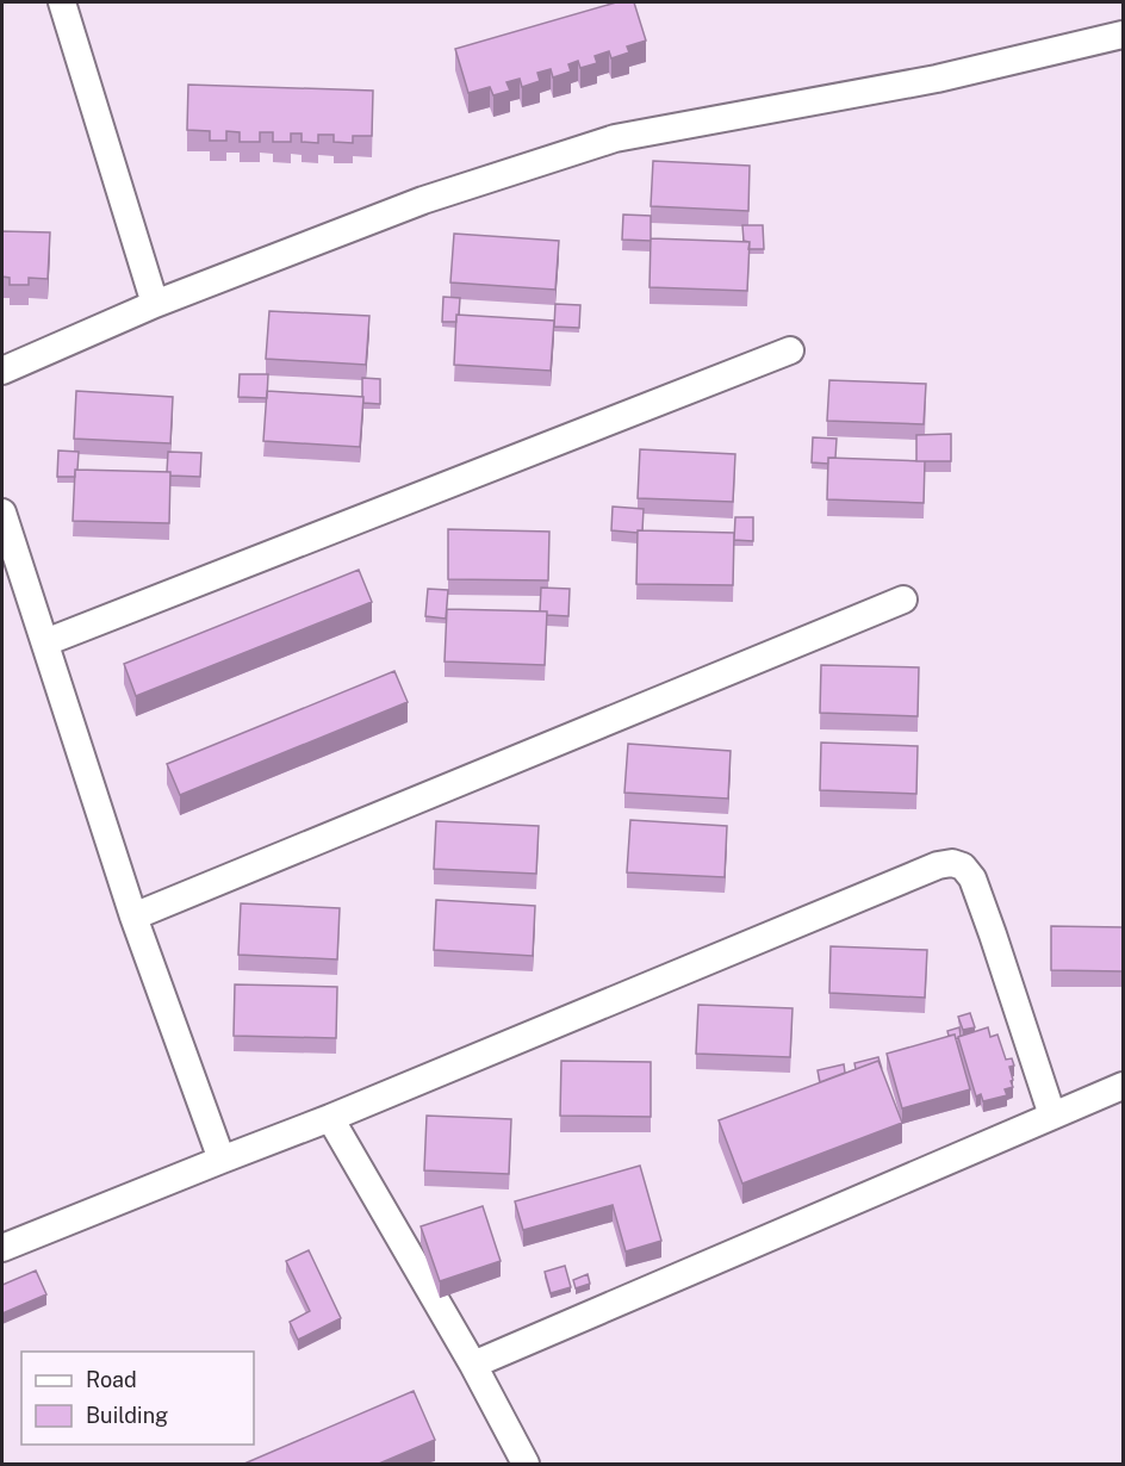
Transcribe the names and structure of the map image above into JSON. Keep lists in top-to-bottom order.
{
  "legend": ["Road", "Building"]
}
